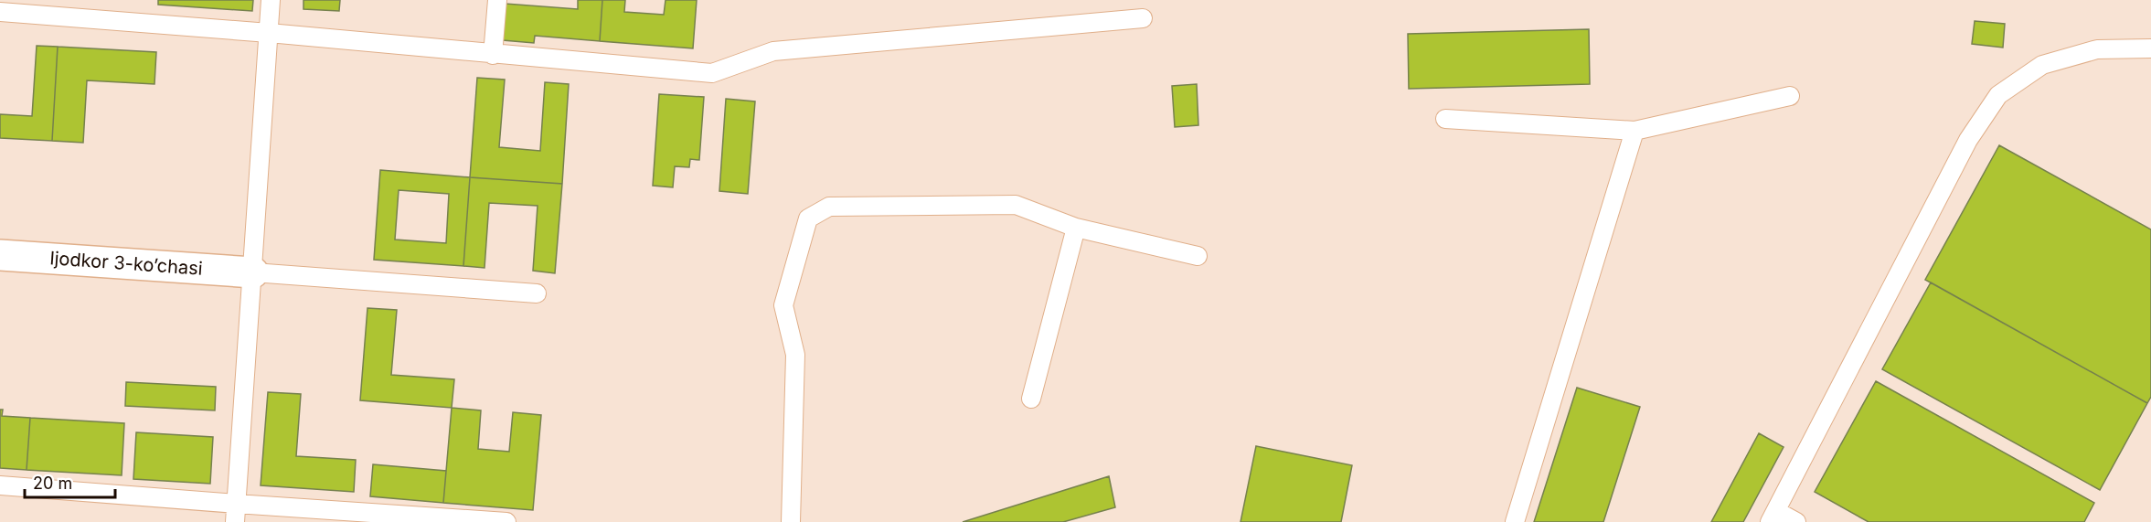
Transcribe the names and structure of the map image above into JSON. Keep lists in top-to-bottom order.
{
  "streets": {
    "street": ["Ijodkor 3-koʼchasi"]
  },
  "scale_bar": "20 m"
}
